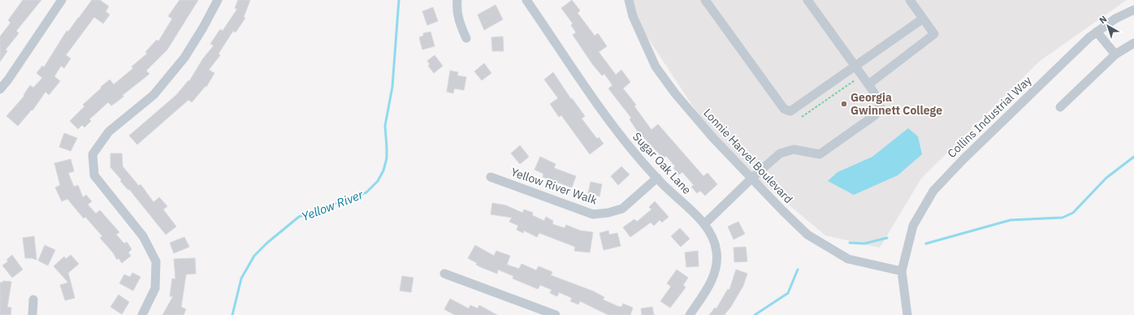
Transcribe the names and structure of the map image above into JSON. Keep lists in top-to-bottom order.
{
  "streets": {
    "street": [
      "Collins Industrial Way",
      "Lonnie Harvel Boulevard",
      "Sugar Oak Lane",
      "Yellow River Walk"
    ]
  },
  "crossings": [
    ["Collins Industrial Way", "Lonnie Harvel Boulevard"],
    ["Sugar Oak Lane", "Yellow River Walk"]
  ],
  "water": ["Yellow River"],
  "places": ["Georgia Gwinnett College"],
  "north": "top left"
}
